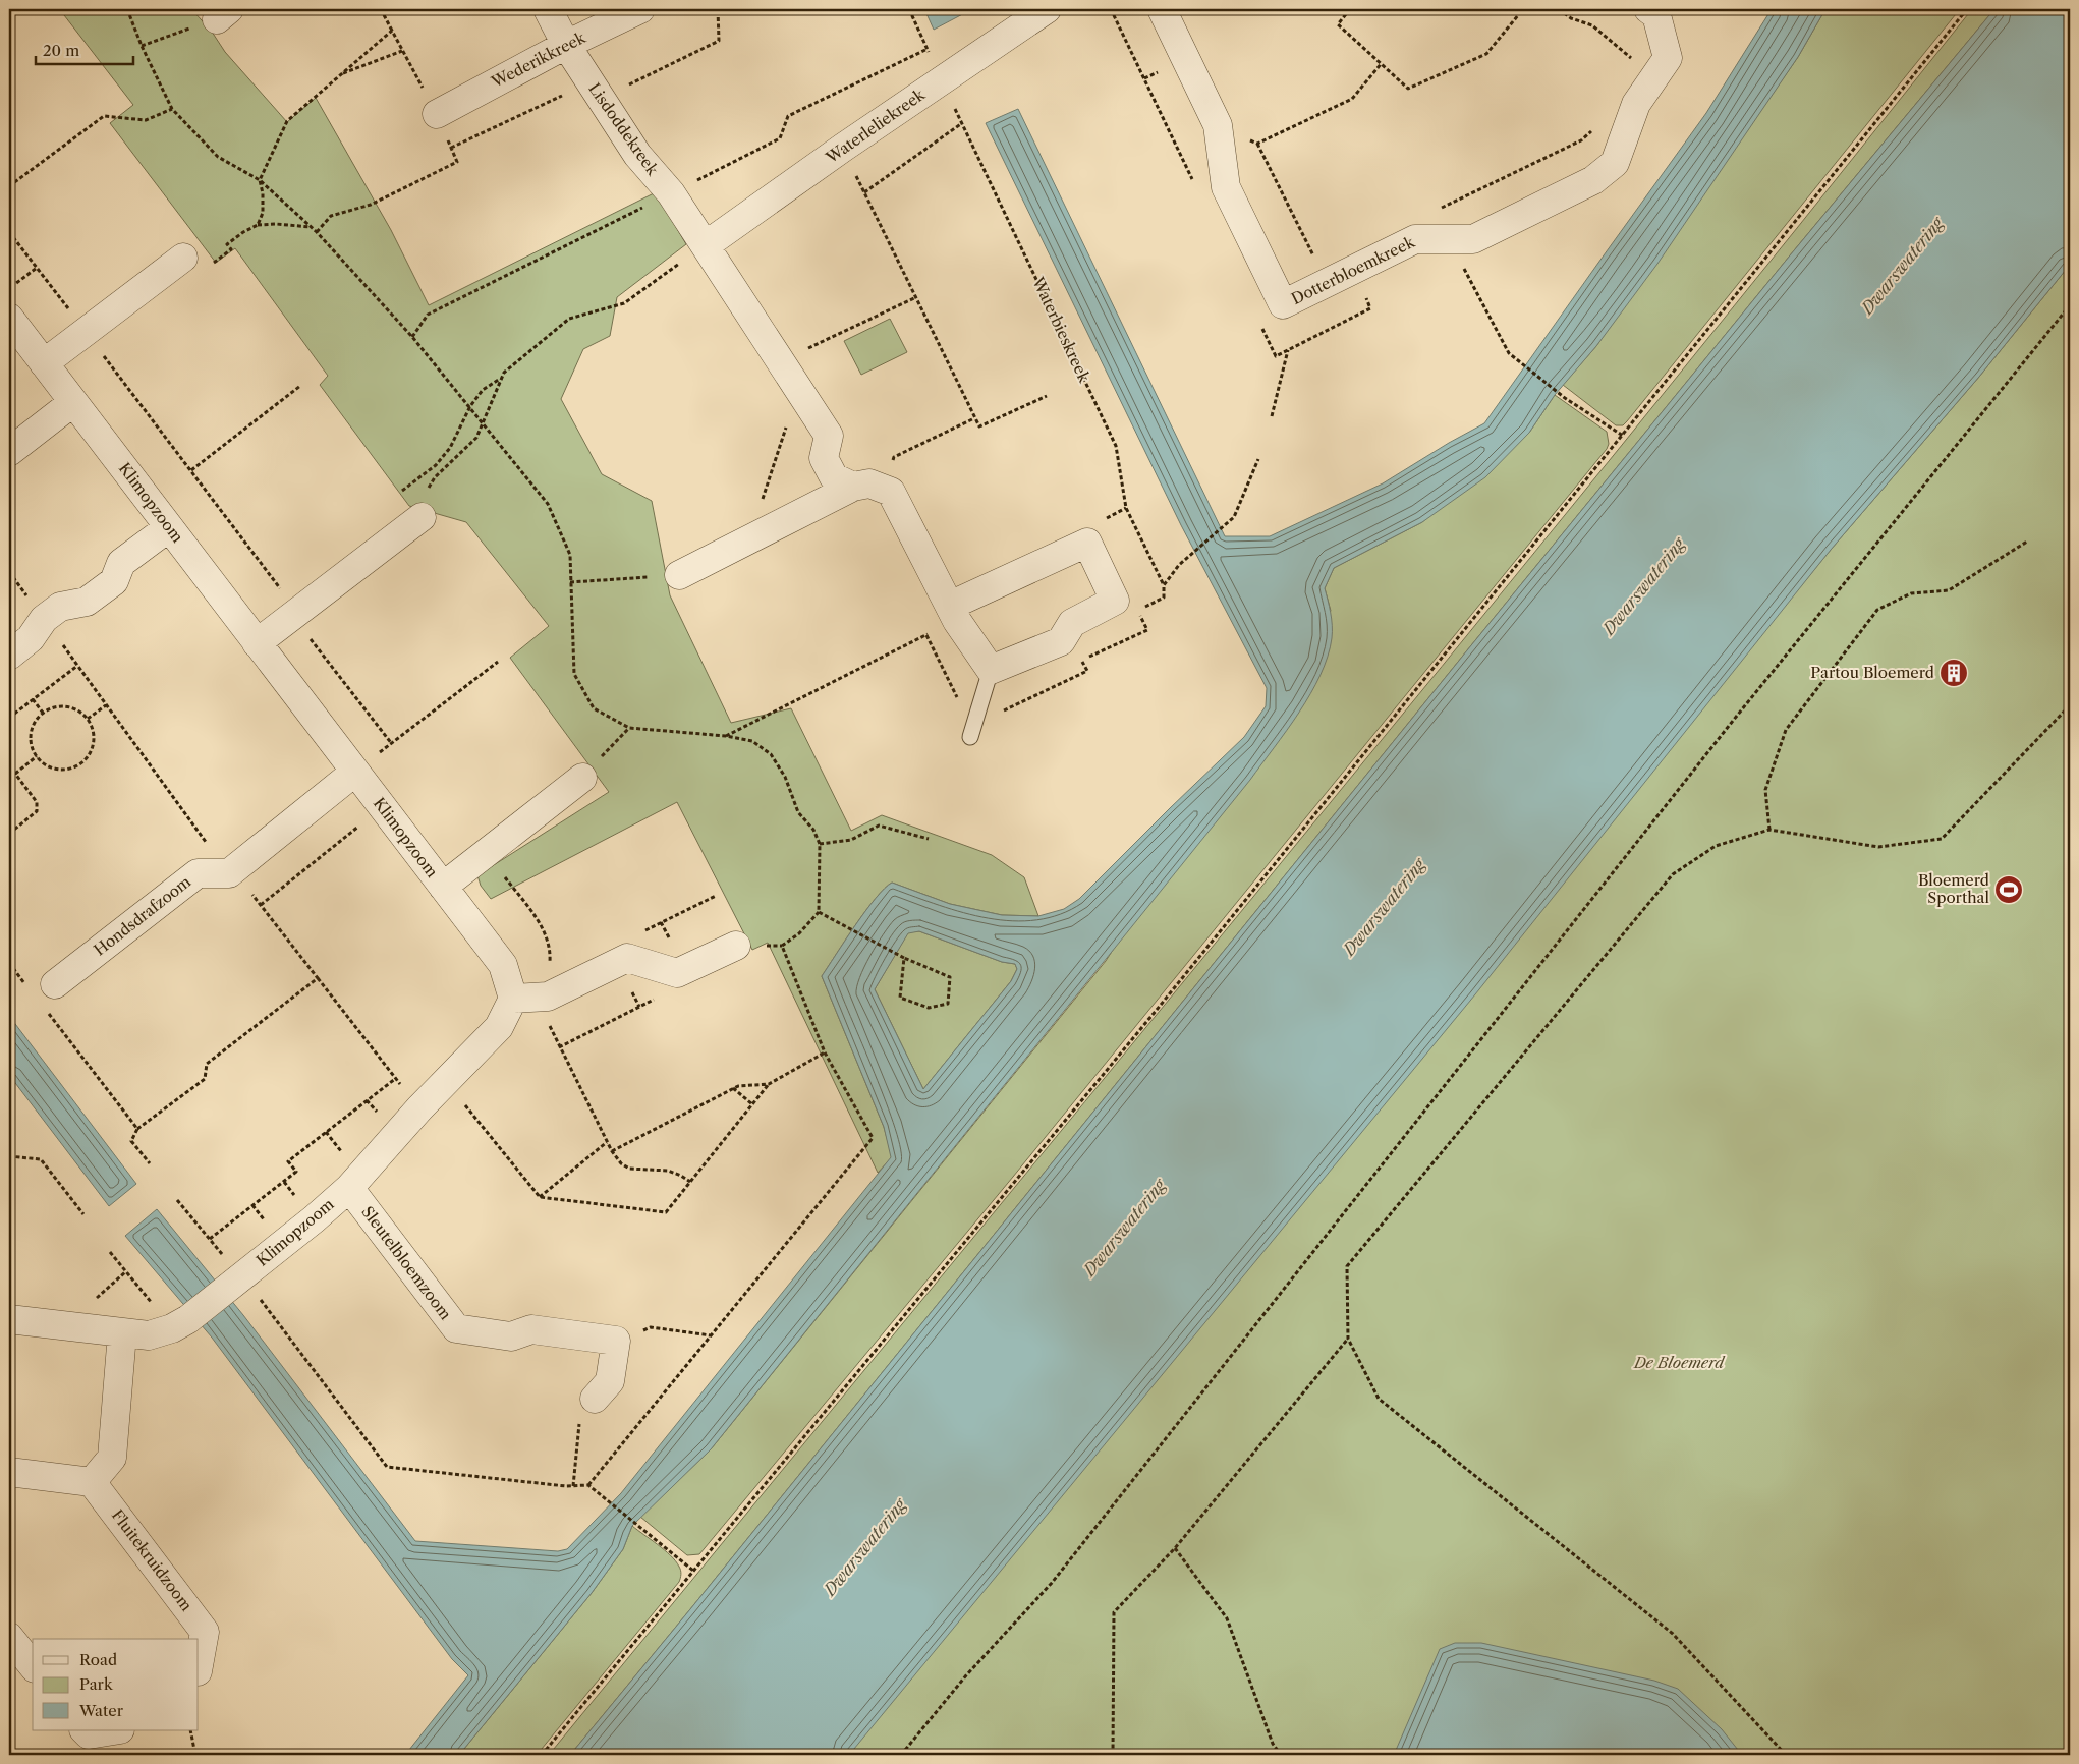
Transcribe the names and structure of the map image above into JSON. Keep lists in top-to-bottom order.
{
  "streets": {
    "street": [
      "Wederikkreek",
      "Waterleliekreek",
      "Lisdoddekreek",
      "Dotterbloemkreek",
      "Klimopzoom",
      "Hondsdrafzoom",
      "Sleutelbloemzoom",
      "Fluitekruidzoom"
    ],
    "path": ["Waterbieskreek"]
  },
  "crossings": [
    ["Wederikkreek", "Lisdoddekreek"],
    ["Waterleliekreek", "Lisdoddekreek"],
    ["Waterleliekreek", "Waterbieskreek"],
    ["Klimopzoom", "Sleutelbloemzoom"]
  ],
  "water": ["Dwarswatering"],
  "parks": ["De Bloemerd"],
  "places": {
    "building": ["Partou Bloemerd"],
    "sports": ["Bloemerd Sporthal"]
  },
  "legend": ["Road", "Park", "Water"],
  "scale_bar": "20 m"
}
